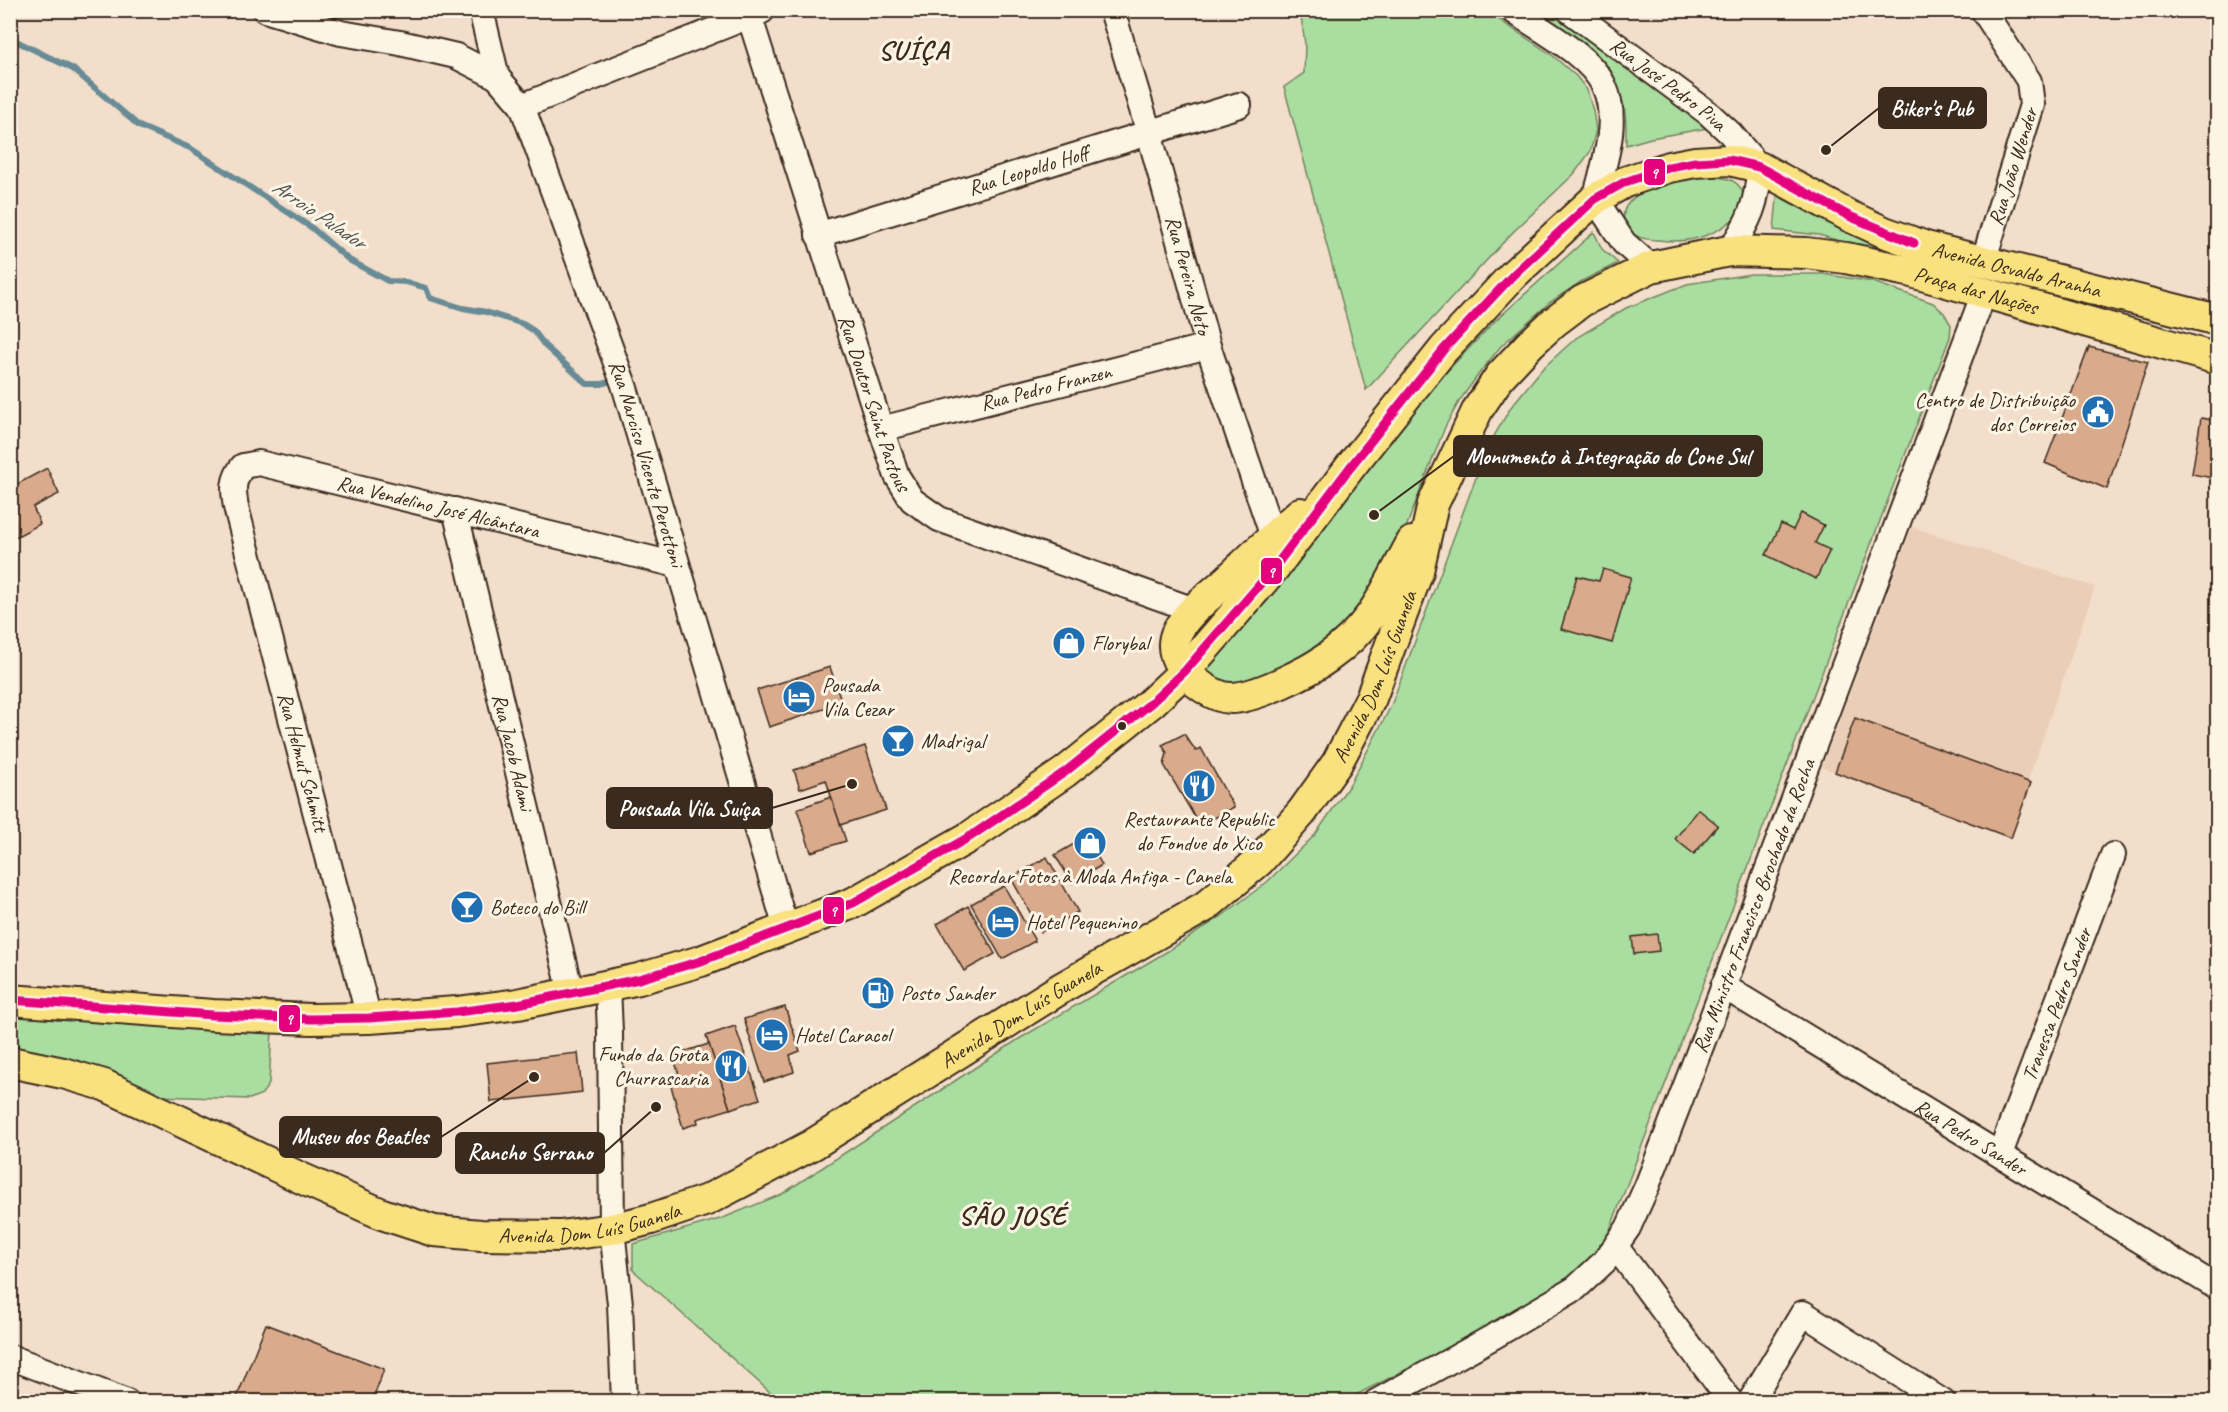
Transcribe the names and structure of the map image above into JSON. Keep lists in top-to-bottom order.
{
  "streets": {
    "main road": ["Avenida Osvaldo Aranha", "Praça das Nações", "Avenida Dom Luís Guanela"],
    "street": [
      "Rua José Pedro Piva",
      "Rua João Wender",
      "Rua Leopoldo Hoff",
      "Rua Pereira Neto",
      "Rua Pedro Franzen",
      "Rua Doutor Saint Pastous",
      "Rua Narciso Vicente Perottoni",
      "Rua Vendelino José Alcântara",
      "Rua Jacob Adami",
      "Rua Helmut Schmitt",
      "Rua Ministro Francisco Brochado da Rocha",
      "Travessa Pedro Sander",
      "Rua Pedro Sander"
    ]
  },
  "crossings": [
    ["Rua José Pedro Piva", "Avenida Osvaldo Aranha"],
    ["Rua João Wender", "Avenida Osvaldo Aranha"],
    ["Rua Leopoldo Hoff", "Rua Pereira Neto"],
    ["Rua Leopoldo Hoff", "Rua Doutor Saint Pastous"],
    ["Rua Pereira Neto", "Rua Pedro Franzen"],
    ["Praça das Nações", "Avenida Dom Luís Guanela"],
    ["Praça das Nações", "Rua Ministro Francisco Brochado da Rocha"],
    ["Rua Pedro Franzen", "Rua Doutor Saint Pastous"],
    ["Rua Narciso Vicente Perottoni", "Rua Vendelino José Alcântara"],
    ["Rua Vendelino José Alcântara", "Rua Jacob Adami"],
    ["Rua Vendelino José Alcântara", "Rua Helmut Schmitt"],
    ["Rua Ministro Francisco Brochado da Rocha", "Rua Pedro Sander"],
    ["Travessa Pedro Sander", "Rua Pedro Sander"]
  ],
  "districts": ["SUÍÇA", "SÃO JOSÉ"],
  "water": ["Arroio Pulador"],
  "places": {
    "other": [
      "Biker's Pub",
      "Monumento à Integração do Cone Sul",
      "Pousada Vila Suíça",
      "Museu dos Beatles",
      "Rancho Serrano"
    ],
    "public building": ["Centro de Distribuição dos Correios"],
    "shop": ["Florybal", "Recordar Fotos à Moda Antiga - Canela"],
    "hotel": ["Pousada Vila Cezar", "Hotel Pequenino", "Hotel Caracol"],
    "bar": ["Madrigal", "Boteco do Bill"],
    "restaurant": ["Restaurante Republic do Fondue do Xico", "Fundo da Grota Churrascaria"],
    "fuel station": ["Posto Sander"]
  },
  "lines": ["transit line 9"]
}
